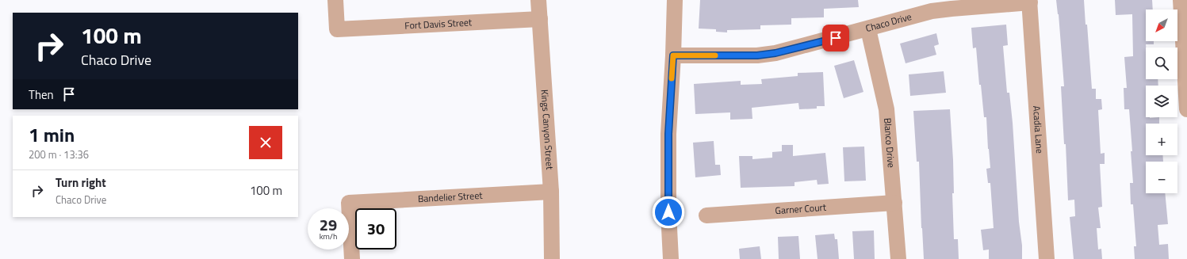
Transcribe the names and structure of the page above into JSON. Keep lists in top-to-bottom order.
{
  "streets": {
    "street": [
      "Chaco Drive",
      "Fort Davis Street",
      "Kings Canyon Street",
      "Acadia Lane",
      "Blanco Drive",
      "Bandelier Street",
      "Garner Court"
    ]
  },
  "crossings": [
    ["Chaco Drive", "Acadia Lane"],
    ["Chaco Drive", "Blanco Drive"],
    ["Fort Davis Street", "Kings Canyon Street"],
    ["Kings Canyon Street", "Bandelier Street"],
    ["Blanco Drive", "Garner Court"]
  ],
  "north": "bottom left",
  "page": {
    "map_buttons": ["+", "−"],
    "turn": ["100 m", "Chaco Drive"],
    "then": "Then",
    "heading": ["1 min", "200 m · 13:36"],
    "list": [
      {
        "name": "Turn right",
        "note": "Chaco Drive",
        "value": "100 m"
      }
    ],
    "speed": "29 km/h",
    "limit": "30"
  }
}
